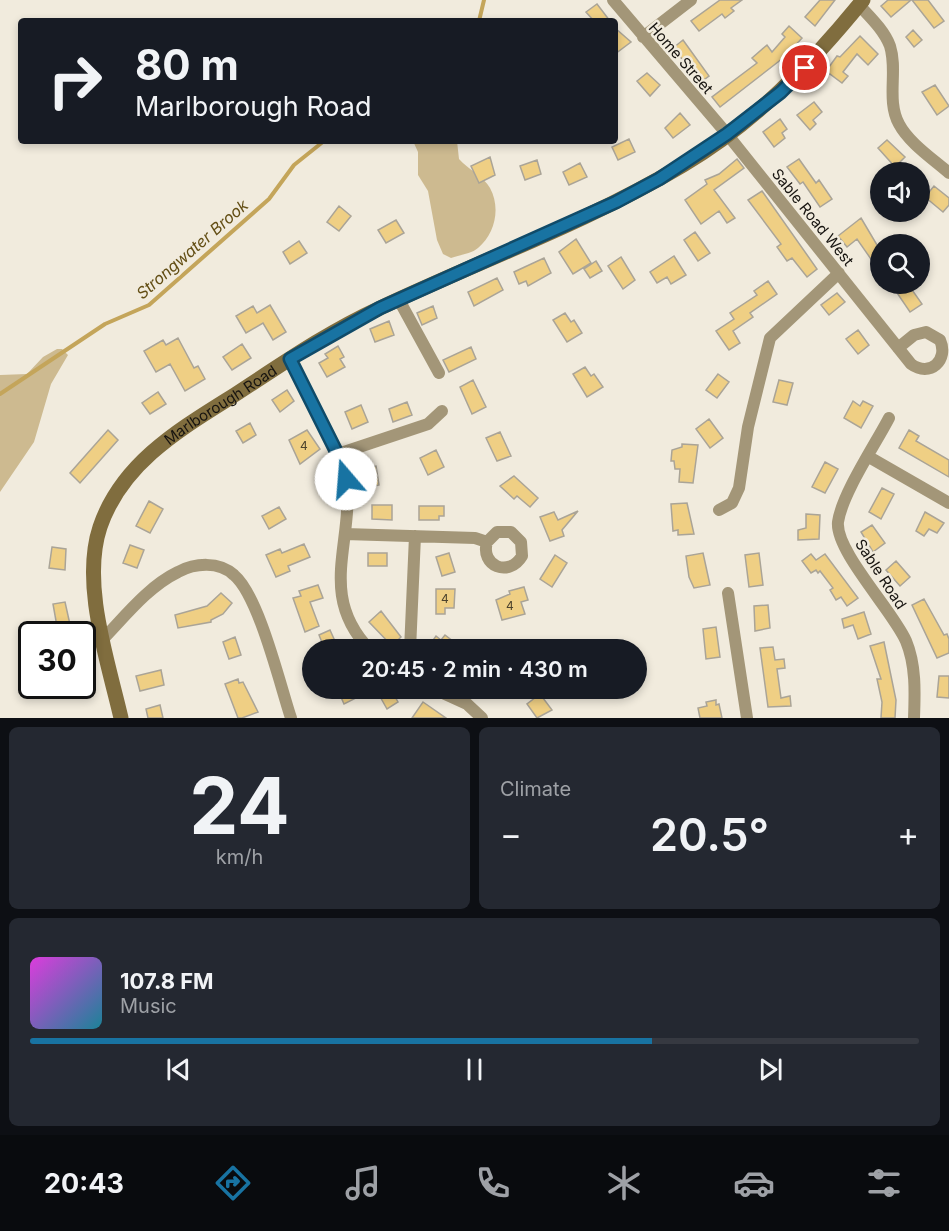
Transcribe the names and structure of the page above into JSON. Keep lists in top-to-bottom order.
{
  "streets": {
    "street": [
      "Home Street",
      "Sable Road West",
      "Marlborough Road",
      "Sable Road"
    ]
  },
  "crossings": [
    ["Home Street", "Sable Road West"],
    ["Home Street", "Marlborough Road"],
    ["Sable Road West", "Marlborough Road"]
  ],
  "water": ["Strongwater Brook"],
  "house_numbers": ["4", "4", "4"],
  "page": {
    "turn": ["80 m", "Marlborough Road"],
    "limit": "30",
    "trip": "20:45 · 2 min · 430 m",
    "tile": [
      ["24", "km/h"],
      "Climate"
    ],
    "heat": ["−", "20.5°", "+"],
    "song": ["107.8 FM", "Music"],
    "tabs": "20:43"
  }
}
